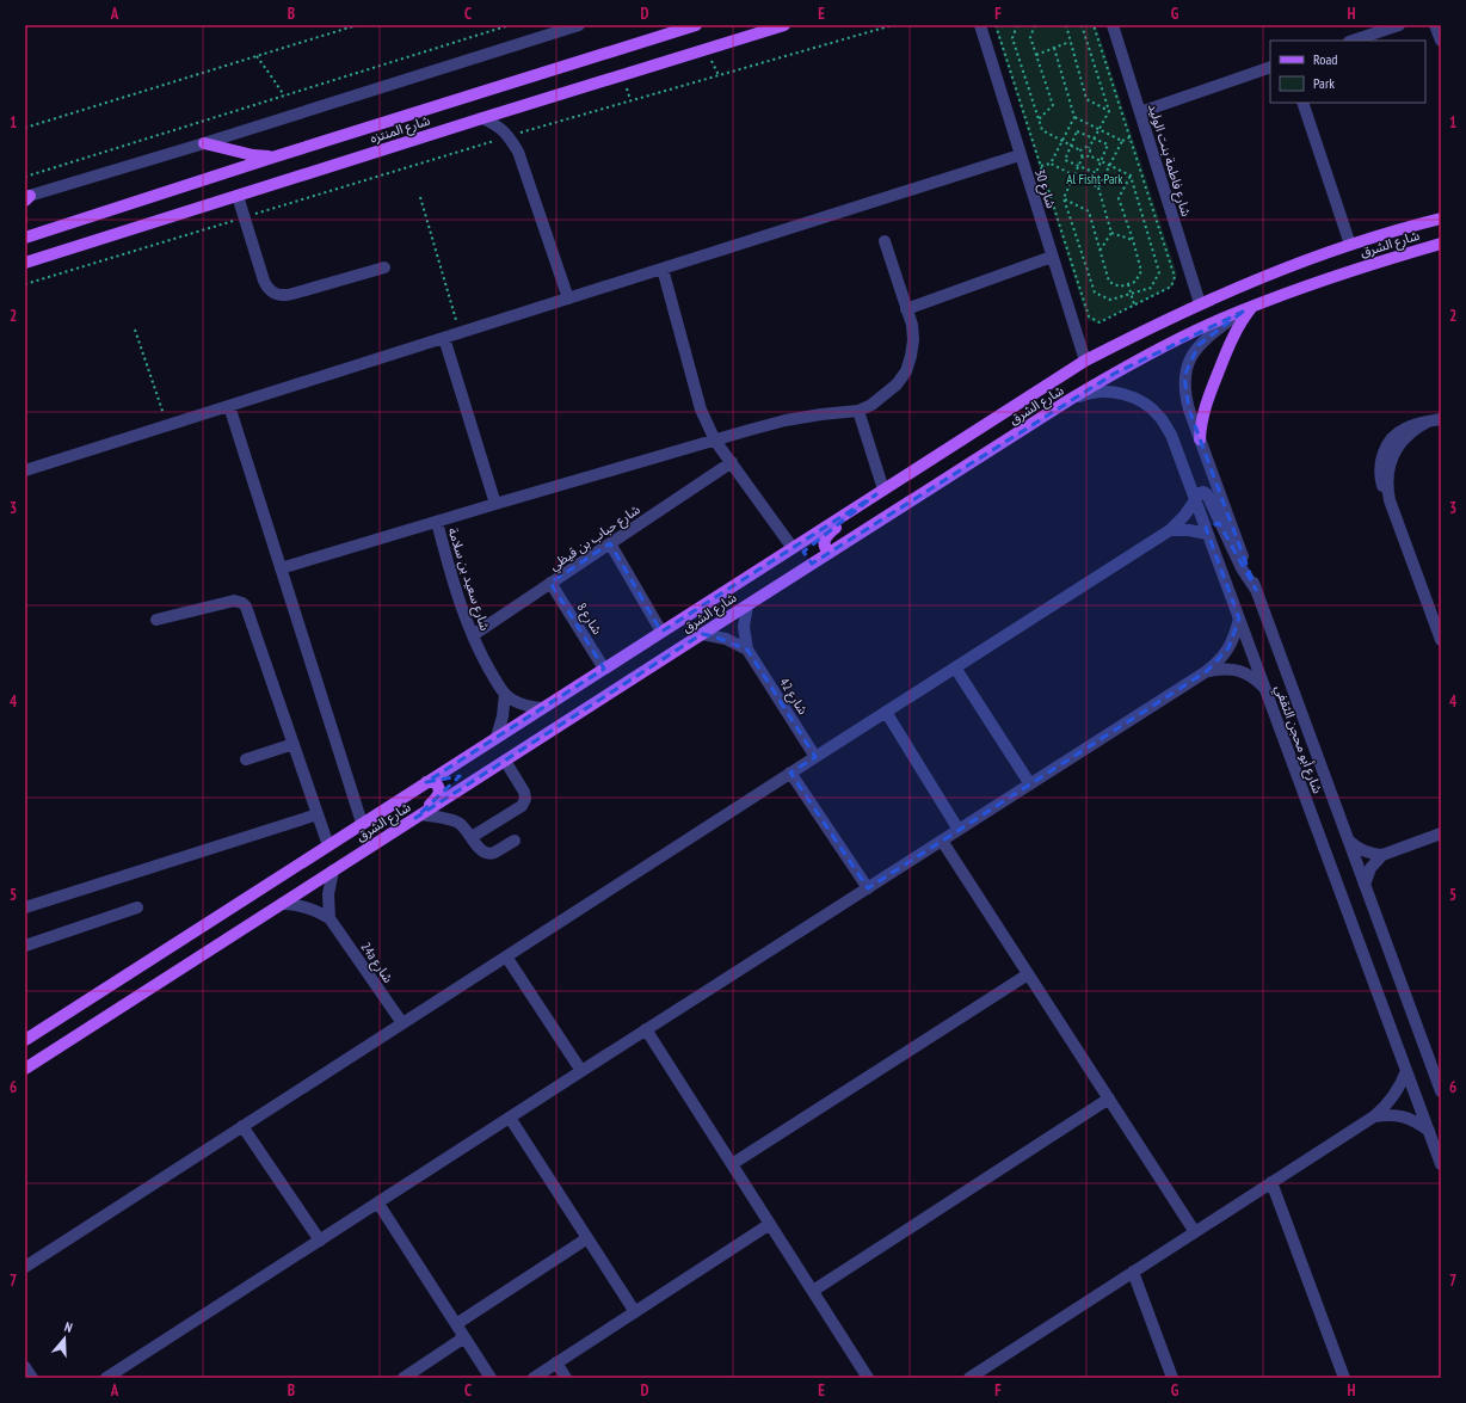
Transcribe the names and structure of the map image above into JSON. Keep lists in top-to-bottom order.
{
  "streets": {
    "main road": ["شارع المنتزه", "شارع الشرق"],
    "street": [
      "شارع فاطمة بنت الوليد",
      "شارع 30",
      "شارع حباب بن قيظي",
      "شارع سعيد بن سلامة",
      "شارع 8",
      "شارع 42",
      "شارع أبو محجن الثقفي",
      "24a شارع"
    ]
  },
  "crossings": [
    ["شارع فاطمة بنت الوليد", "شارع الشرق"],
    ["شارع 30", "شارع الشرق"],
    ["شارع الشرق", "شارع 8"],
    ["شارع الشرق", "شارع 42"],
    ["شارع الشرق", "شارع أبو محجن الثقفي"],
    ["شارع الشرق", "24a شارع"],
    ["شارع حباب بن قيظي", "شارع سعيد بن سلامة"],
    ["شارع حباب بن قيظي", "شارع 8"]
  ],
  "parks": ["Al Fisht Park"],
  "legend": ["Road", "Park"],
  "north": "top",
  "grid": {
    "columns": [
      "A",
      "B",
      "C",
      "D",
      "E",
      "F",
      "G",
      "H"
    ],
    "rows": [
      "1",
      "2",
      "3",
      "4",
      "5",
      "6",
      "7"
    ]
  }
}
